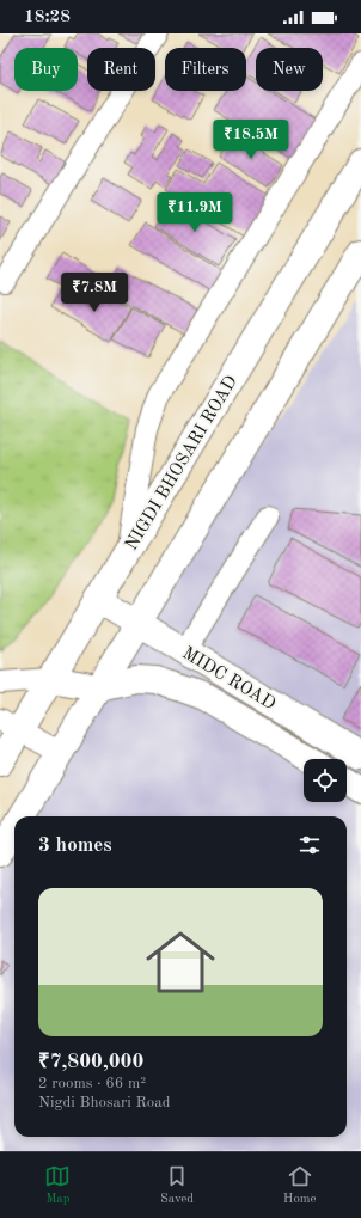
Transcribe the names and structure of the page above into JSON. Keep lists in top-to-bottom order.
{
  "streets": {
    "main road": ["NIGDI BHOSARI ROAD", "MIDC ROAD"]
  },
  "crossings": [
    ["NIGDI BHOSARI ROAD", "MIDC ROAD"]
  ],
  "page": {
    "status": "18:28",
    "chip": [
      "Buy",
      "Rent",
      "Filters",
      "New"
    ],
    "price": ["₹18.5M", "₹11.9M", "₹7.8M"],
    "heading": "3 homes",
    "list": [
      {
        "name": "₹7,800,000",
        "note": "2 rooms · 66 m² · Nigdi Bhosari Road"
      }
    ],
    "tabs": ["Map", "Saved", "Home"]
  }
}
